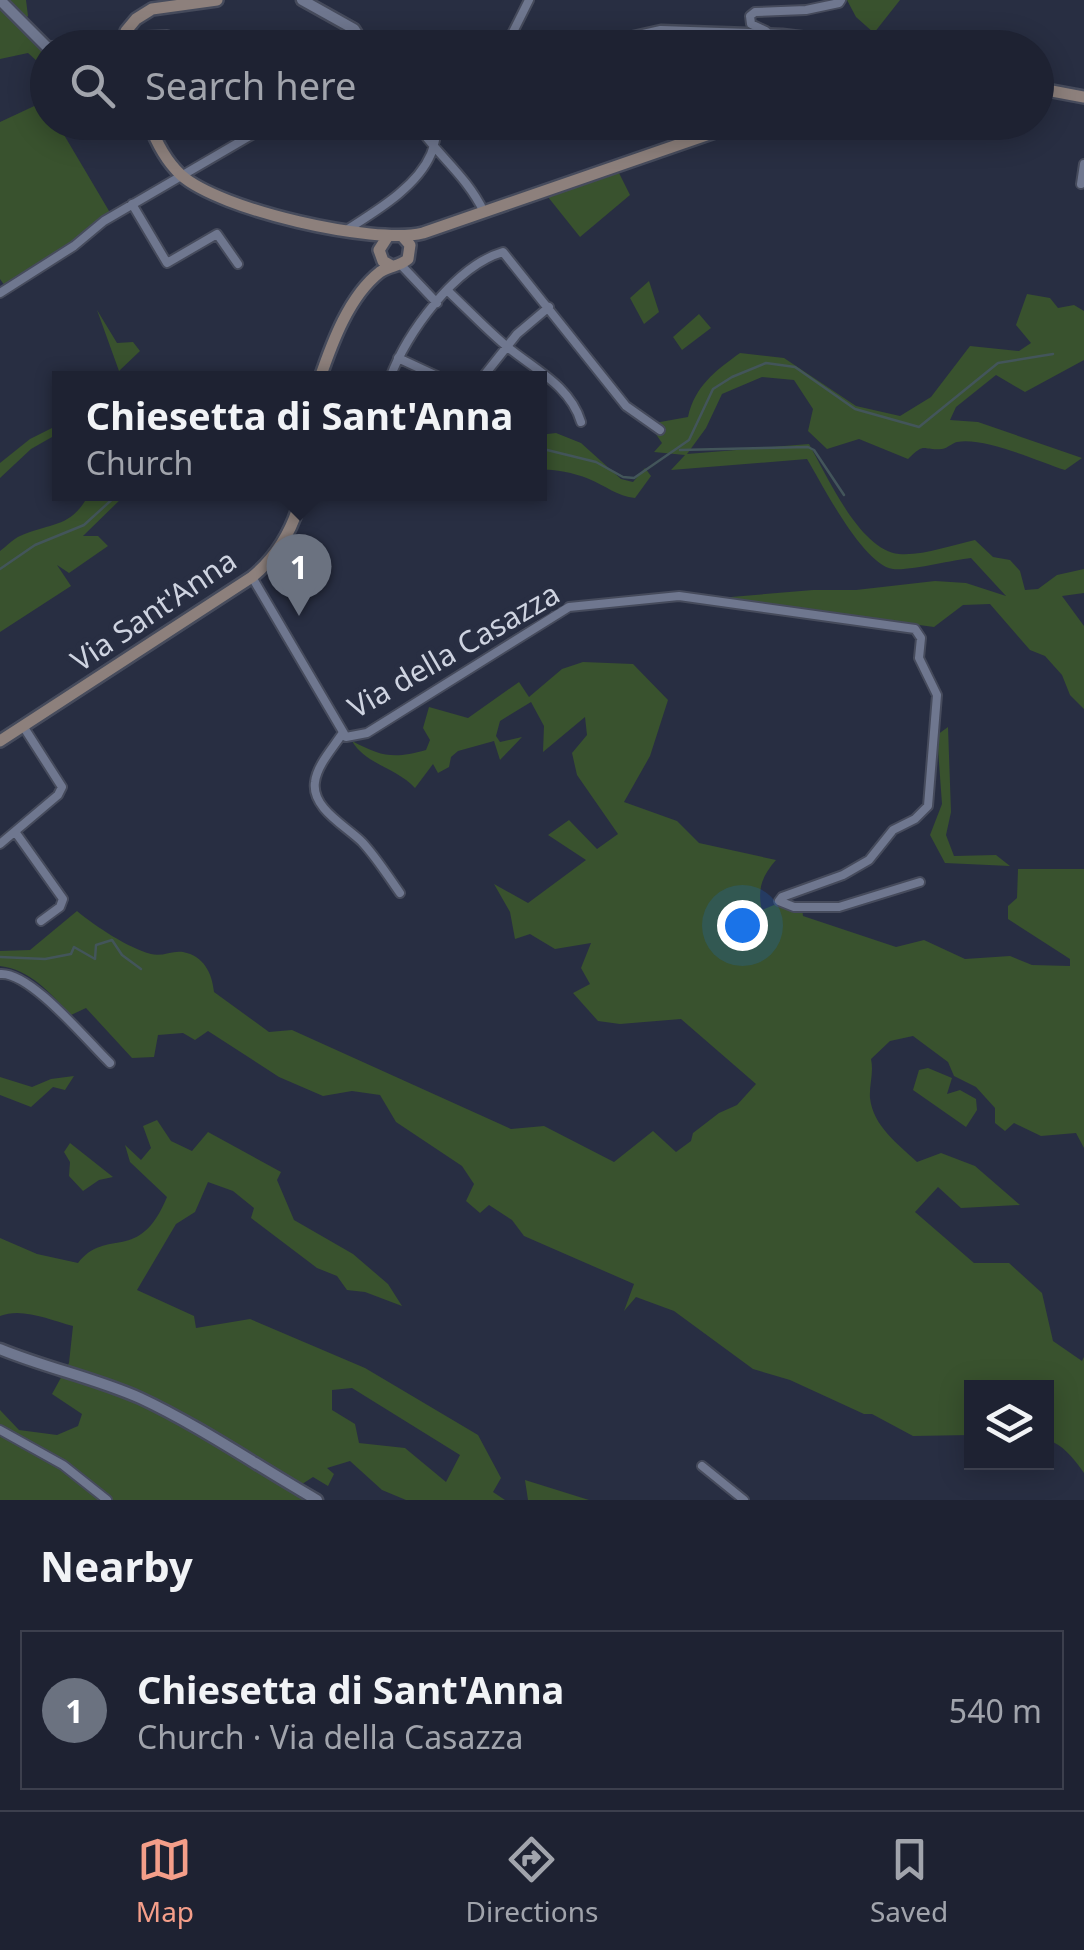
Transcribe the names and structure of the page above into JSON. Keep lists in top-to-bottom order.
{
  "streets": {
    "main road": ["Via Sant'Anna"],
    "street": ["Via della Casazza"]
  },
  "crossings": [
    ["Via Sant'Anna", "Via della Casazza"]
  ],
  "page": {
    "search": "Search here",
    "popup": ["Chiesetta di Sant'Anna", "Church"],
    "pins": "1",
    "heading": "Nearby",
    "list": [
      {
        "mark": "1",
        "name": "Chiesetta di Sant'Anna",
        "note": "Church · Via della Casazza",
        "value": "540 m"
      }
    ],
    "nav": ["Map", "Directions", "Saved"]
  }
}
